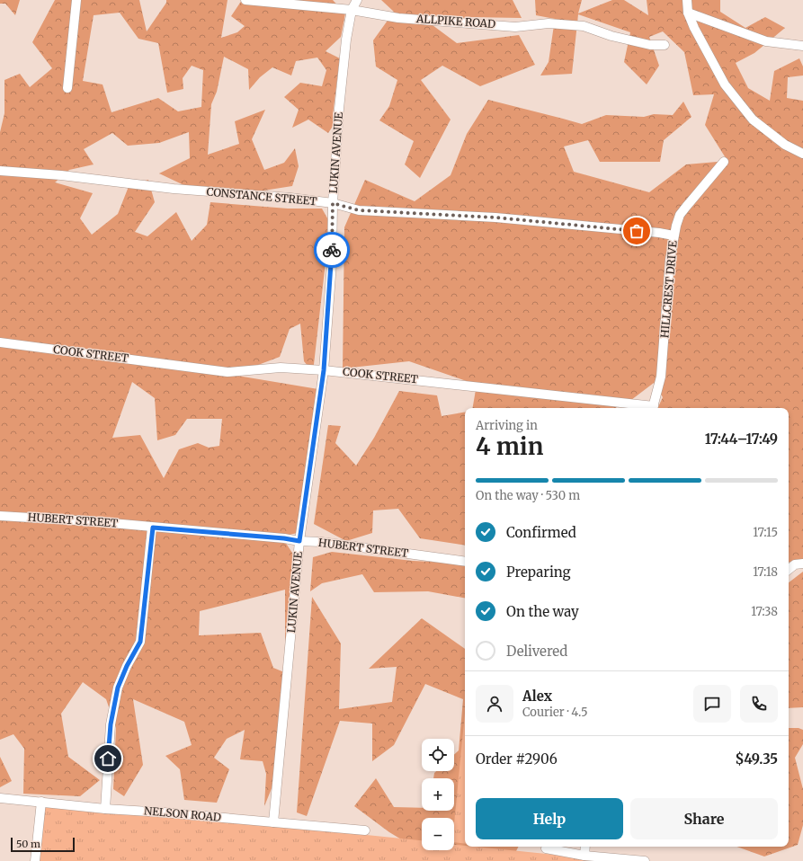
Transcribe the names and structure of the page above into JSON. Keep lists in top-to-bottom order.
{
  "streets": {
    "street": [
      "ALLPIKE ROAD",
      "LUKIN AVENUE",
      "CONSTANCE STREET",
      "HILLCREST DRIVE",
      "COOK STREET",
      "HUBERT STREET",
      "NELSON ROAD"
    ]
  },
  "crossings": [
    ["ALLPIKE ROAD", "LUKIN AVENUE"],
    ["LUKIN AVENUE", "CONSTANCE STREET"],
    ["LUKIN AVENUE", "COOK STREET"],
    ["LUKIN AVENUE", "HUBERT STREET"],
    ["LUKIN AVENUE", "NELSON ROAD"],
    ["CONSTANCE STREET", "HILLCREST DRIVE"],
    ["HILLCREST DRIVE", "COOK STREET"]
  ],
  "scale_bar": "50 m",
  "page": {
    "heading": ["4 min", "Arriving in", "17:44–17:49"],
    "panel": [
      "Alex",
      "Courier · 4.5",
      "Order #2906",
      "$49.35"
    ],
    "bar": "On the way · 530 m",
    "list": [
      ["Confirmed", "17:15"],
      ["Preparing", "17:18"],
      ["On the way", "17:38"],
      "Delivered"
    ],
    "map_buttons": ["+", "−"],
    "buttons": ["Help", "Share"],
    "scale": "50 m"
  }
}
